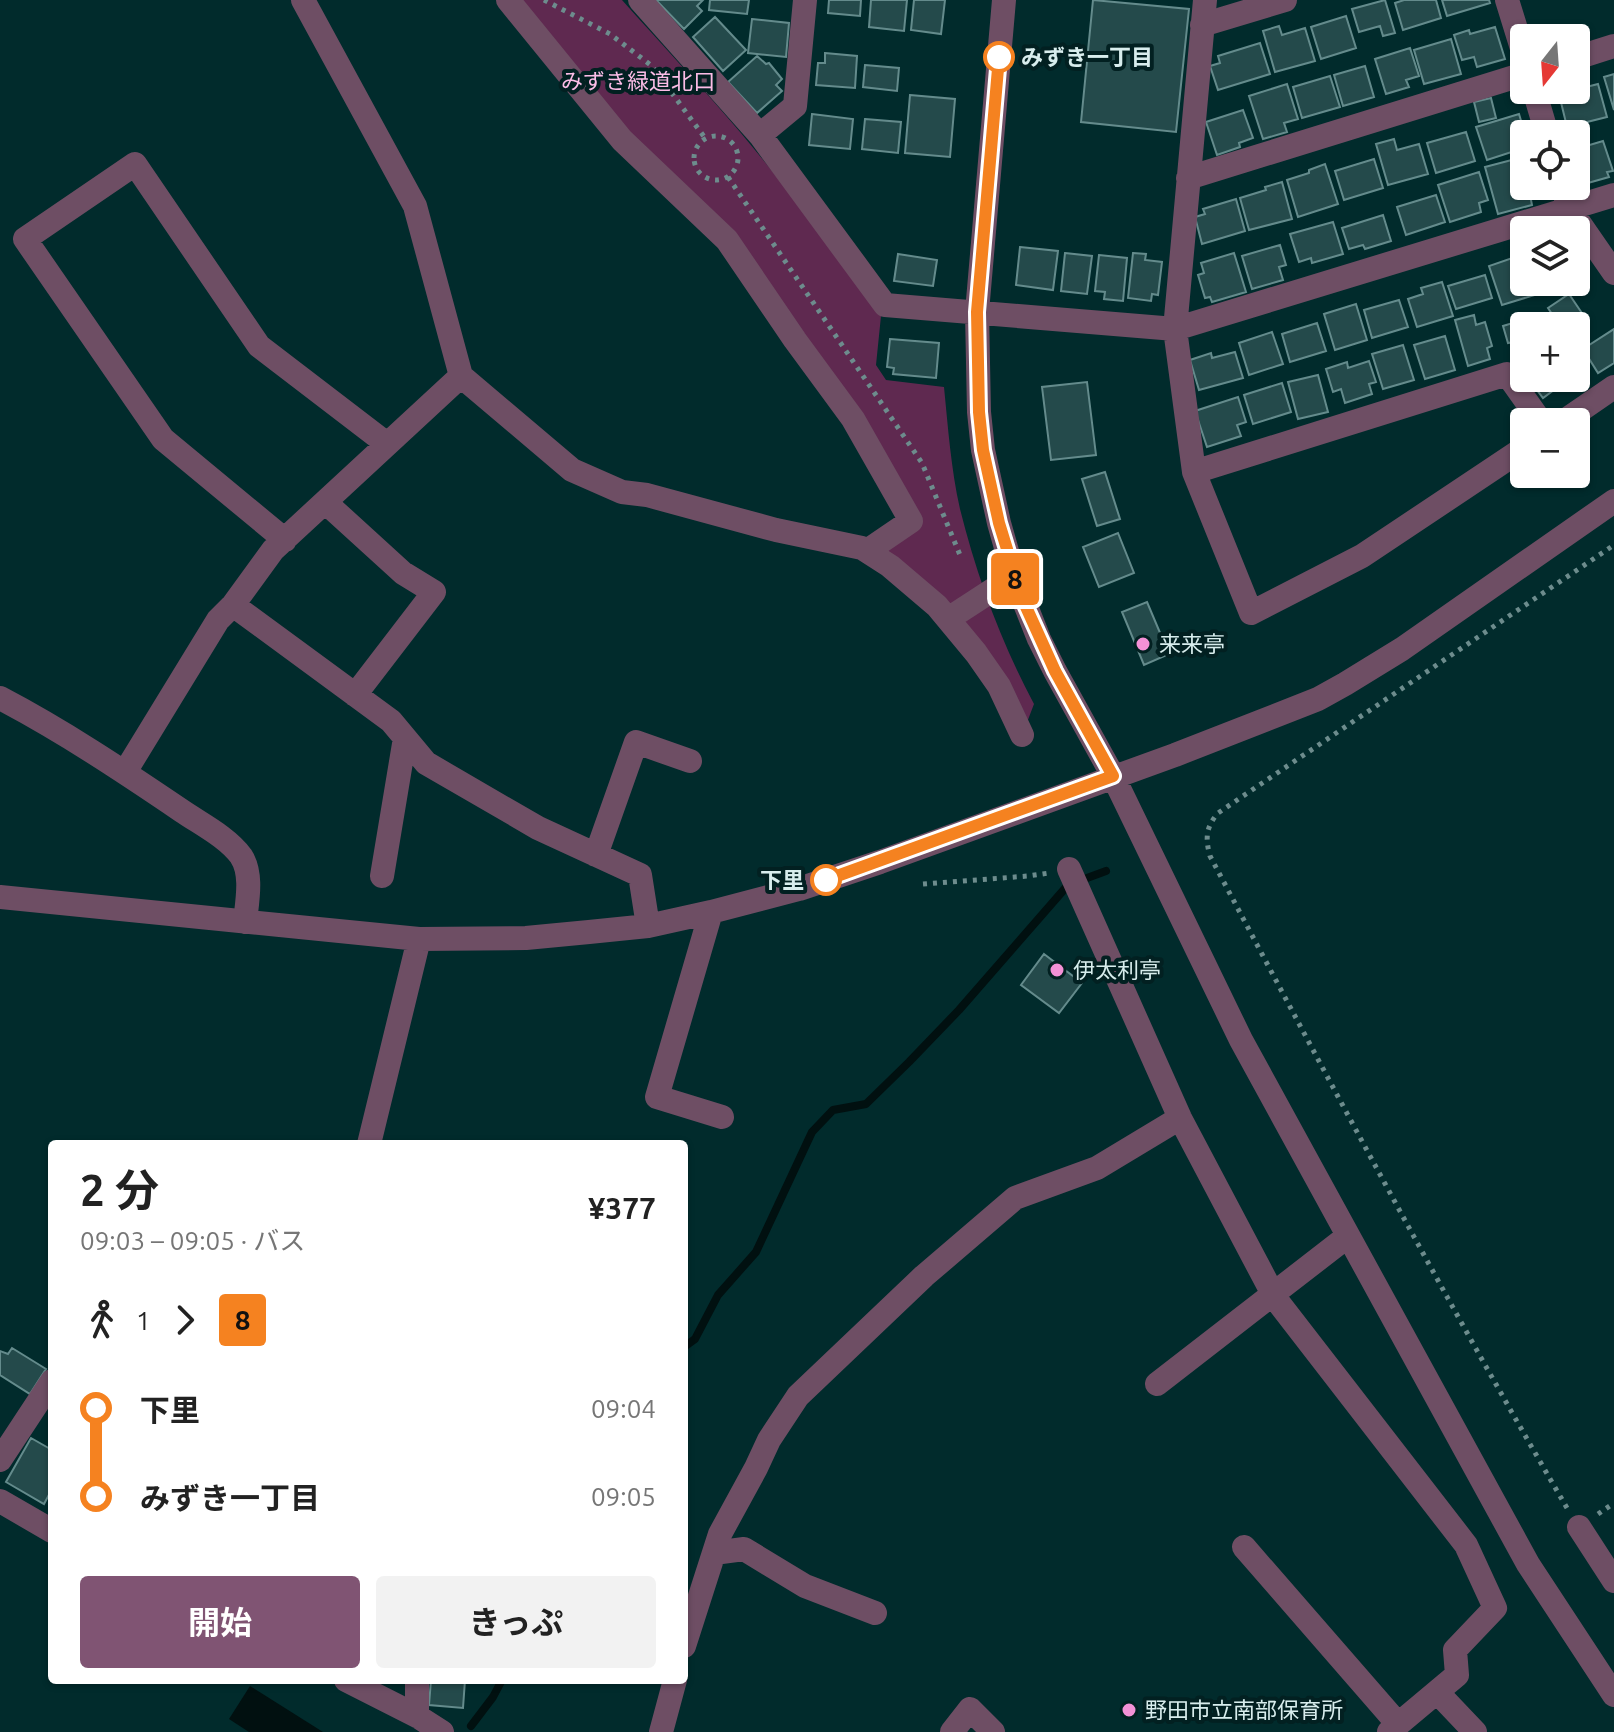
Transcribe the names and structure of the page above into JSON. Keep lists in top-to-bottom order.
{
  "parks": ["みずき緑道北口"],
  "places": [
    "みずき一丁目",
    "来来亭",
    "下里",
    "伊太利亭",
    "野田市立南部保育所"
  ],
  "lines": ["bus line 8"],
  "north": "bottom",
  "page": {
    "on_map": "8",
    "map_buttons": ["+", "−"],
    "heading": ["2 分", "09:03 – 09:05 · バス", "¥377"],
    "legs": ["1", "8"],
    "list": [
      {
        "name": "下里",
        "value": "09:04"
      },
      {
        "name": "みずき一丁目",
        "value": "09:05"
      }
    ],
    "buttons": ["開始", "きっぷ"]
  }
}
